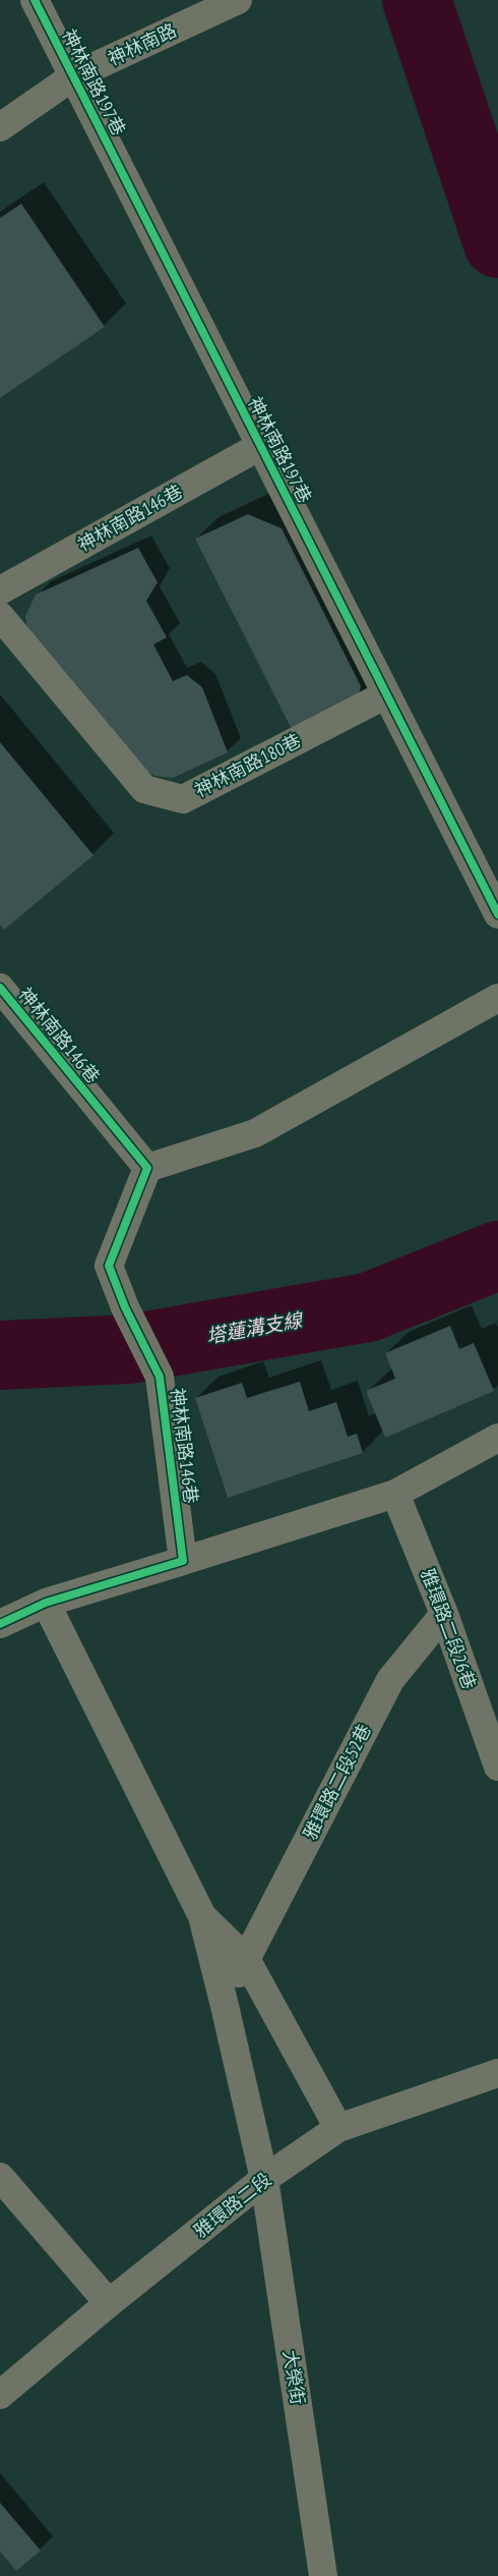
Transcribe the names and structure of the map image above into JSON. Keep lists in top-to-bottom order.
{
  "streets": {
    "street": [
      "神林南路",
      "神林南路197巷",
      "神林南路146巷",
      "神林南路180巷",
      "雅環路二段26巷",
      "雅環路二段52巷",
      "雅環路二段",
      "大榮街"
    ]
  },
  "crossings": [
    ["神林南路", "神林南路197巷"],
    ["神林南路197巷", "神林南路146巷"],
    ["神林南路197巷", "神林南路180巷"],
    ["雅環路二段26巷", "雅環路二段52巷"],
    ["雅環路二段", "大榮街"]
  ],
  "water": ["塔蓮溝支線"]
}
